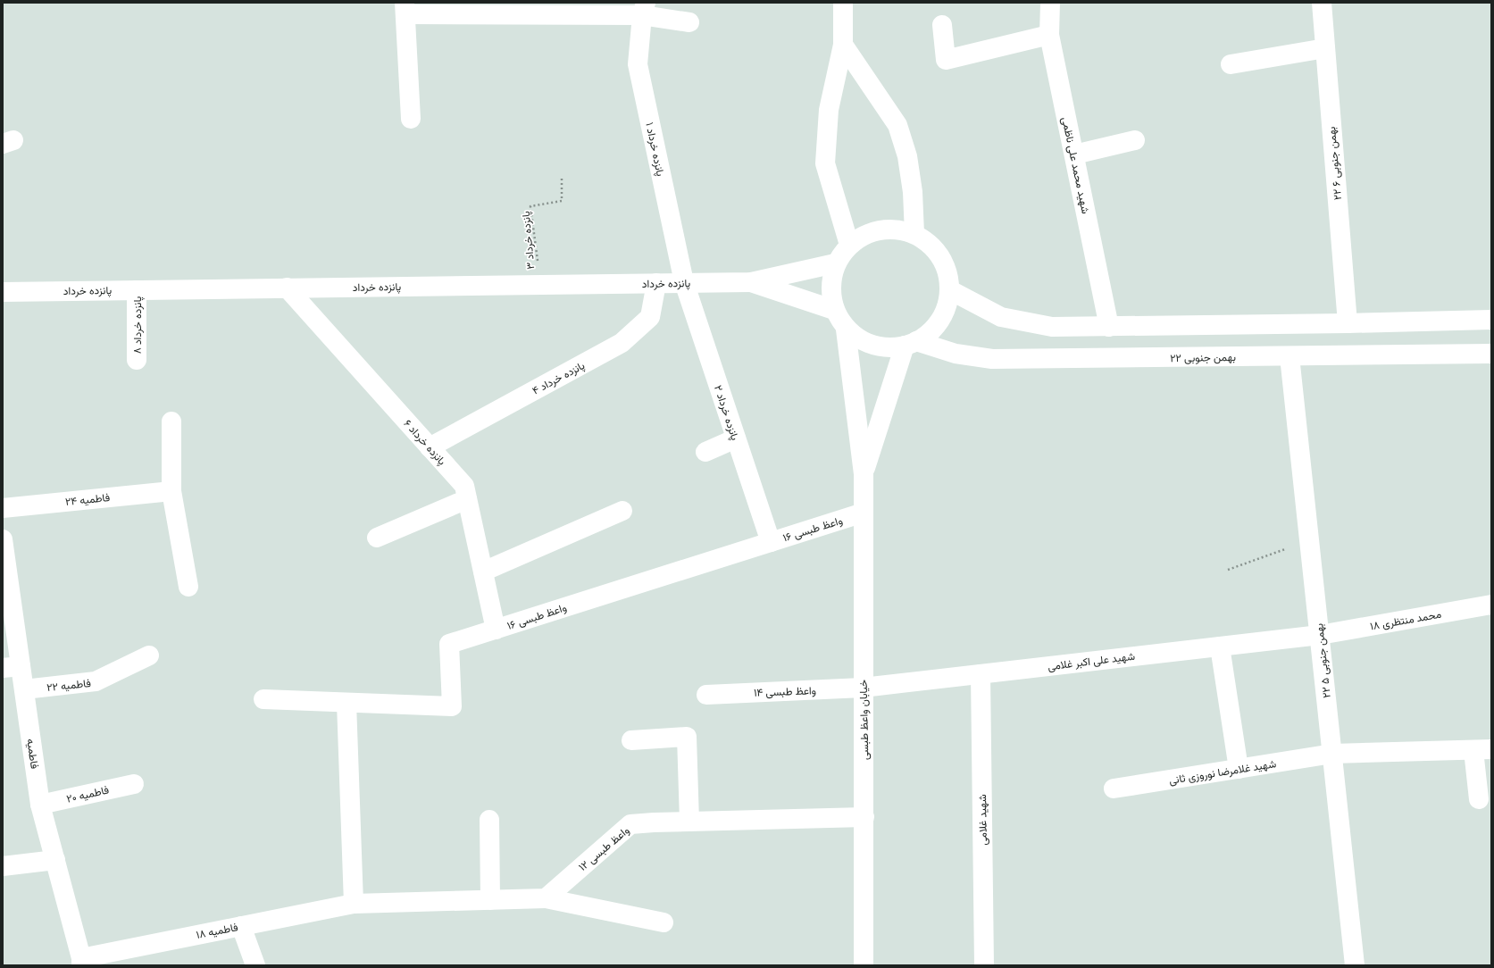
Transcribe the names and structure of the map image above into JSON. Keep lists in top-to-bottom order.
{
  "streets": {
    "street": [
      "پانزده خرداد ۱",
      "۲۲ بهمن جنوبی ۶",
      "شهید محمد علی ناظمی",
      "پانزده خرداد",
      "پانزده خرداد ۸",
      "۲۲ بهمن جنوبی",
      "پانزده خرداد ۴",
      "پانزده خرداد ۲",
      "پانزده خرداد ۶",
      "فاطمیه ۲۴",
      "واعظ طبسی ۱۶",
      "محمد منتظری ۱۸",
      "شهید علی اکبر غلامی",
      "۲۲ بهمن جنوبی ۵",
      "فاطمیه ۲۲",
      "واعظ طبسی ۱۴",
      "خیابان واعظ طبسی",
      "فاطمیه",
      "شهید غلامرضا نوروزی ثانی",
      "فاطمیه ۲۰",
      "شهید غلامی",
      "واعظ طبسی ۱۲",
      "فاطمیه ۱۸"
    ],
    "path": ["پانزده خرداد ۳"]
  },
  "crossings": [
    ["پانزده خرداد ۱", "پانزده خرداد"],
    ["پانزده خرداد ۱", "پانزده خرداد ۲"],
    ["پانزده خرداد ۳", "پانزده خرداد"],
    ["پانزده خرداد", "پانزده خرداد ۸"],
    ["پانزده خرداد", "پانزده خرداد ۴"],
    ["پانزده خرداد", "پانزده خرداد ۲"],
    ["پانزده خرداد", "پانزده خرداد ۶"],
    ["۲۲ بهمن جنوبی", "۲۲ بهمن جنوبی ۵"],
    ["پانزده خرداد ۴", "پانزده خرداد ۶"],
    ["پانزده خرداد ۲", "واعظ طبسی ۱۶"],
    ["پانزده خرداد ۶", "واعظ طبسی ۱۶"],
    ["واعظ طبسی ۱۶", "خیابان واعظ طبسی"],
    ["محمد منتظری ۱۸", "شهید علی اکبر غلامی"],
    ["محمد منتظری ۱۸", "۲۲ بهمن جنوبی ۵"],
    ["شهید علی اکبر غلامی", "۲۲ بهمن جنوبی ۵"],
    ["شهید علی اکبر غلامی", "واعظ طبسی ۱۴"],
    ["شهید علی اکبر غلامی", "خیابان واعظ طبسی"],
    ["شهید علی اکبر غلامی", "شهید غلامی"],
    ["۲۲ بهمن جنوبی ۵", "شهید غلامرضا نوروزی ثانی"],
    ["فاطمیه ۲۲", "فاطمیه"],
    ["واعظ طبسی ۱۴", "خیابان واعظ طبسی"],
    ["خیابان واعظ طبسی", "واعظ طبسی ۱۲"],
    ["فاطمیه", "فاطمیه ۲۰"],
    ["فاطمیه", "فاطمیه ۱۸"]
  ]
}
